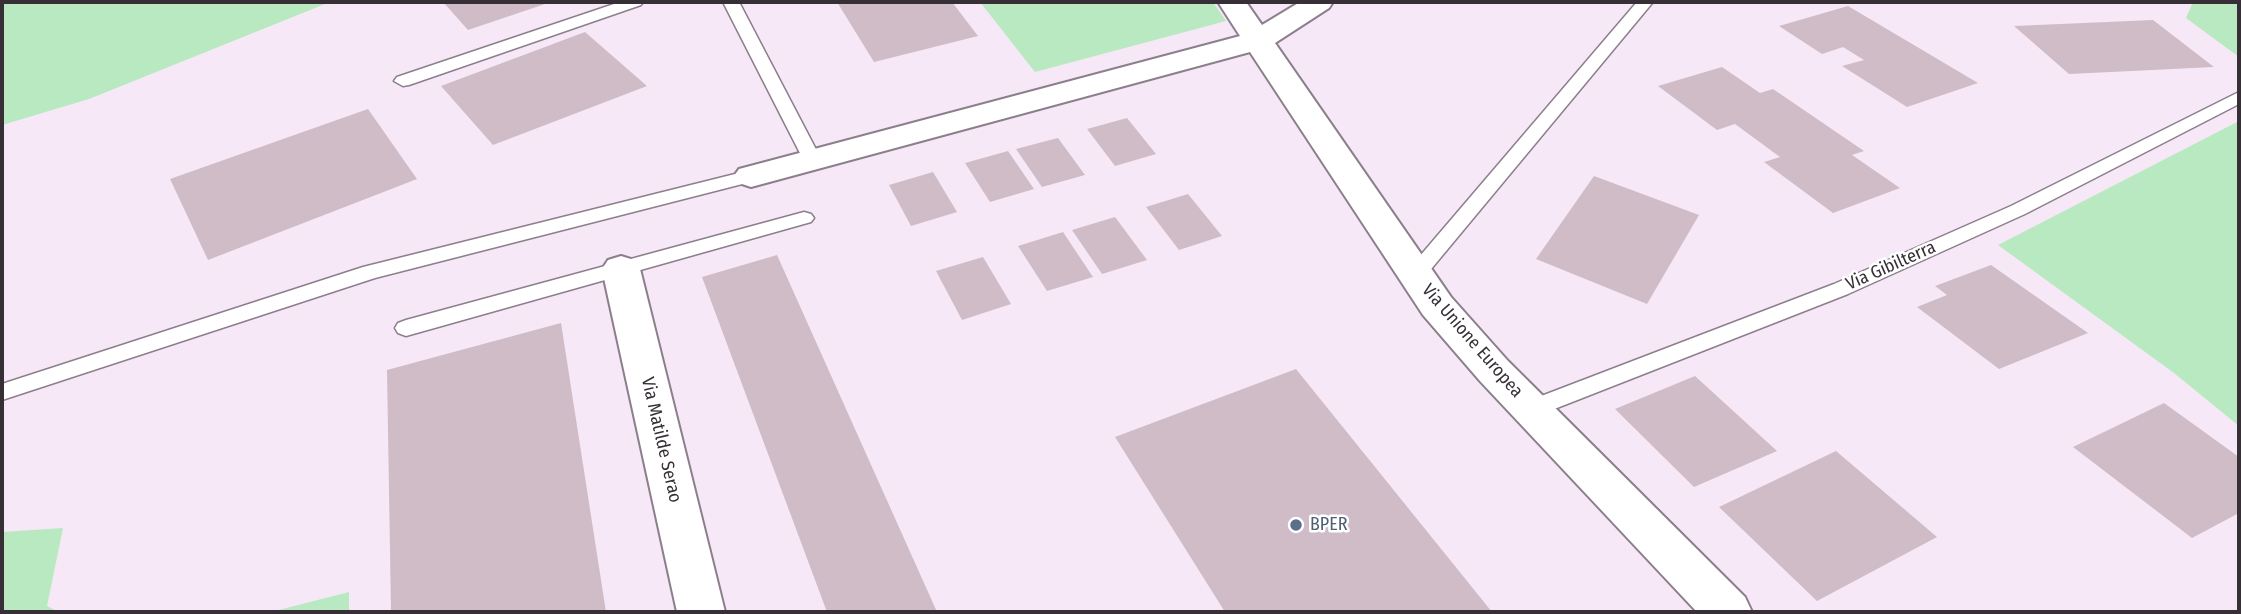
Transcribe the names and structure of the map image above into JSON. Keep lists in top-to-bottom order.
{
  "streets": {
    "street": ["Via Unione Europea", "Via Matilde Serao"],
    "lane": ["Via Gibilterra"]
  },
  "crossings": [
    ["Via Gibilterra", "Via Unione Europea"]
  ],
  "places": ["BPER"]
}
